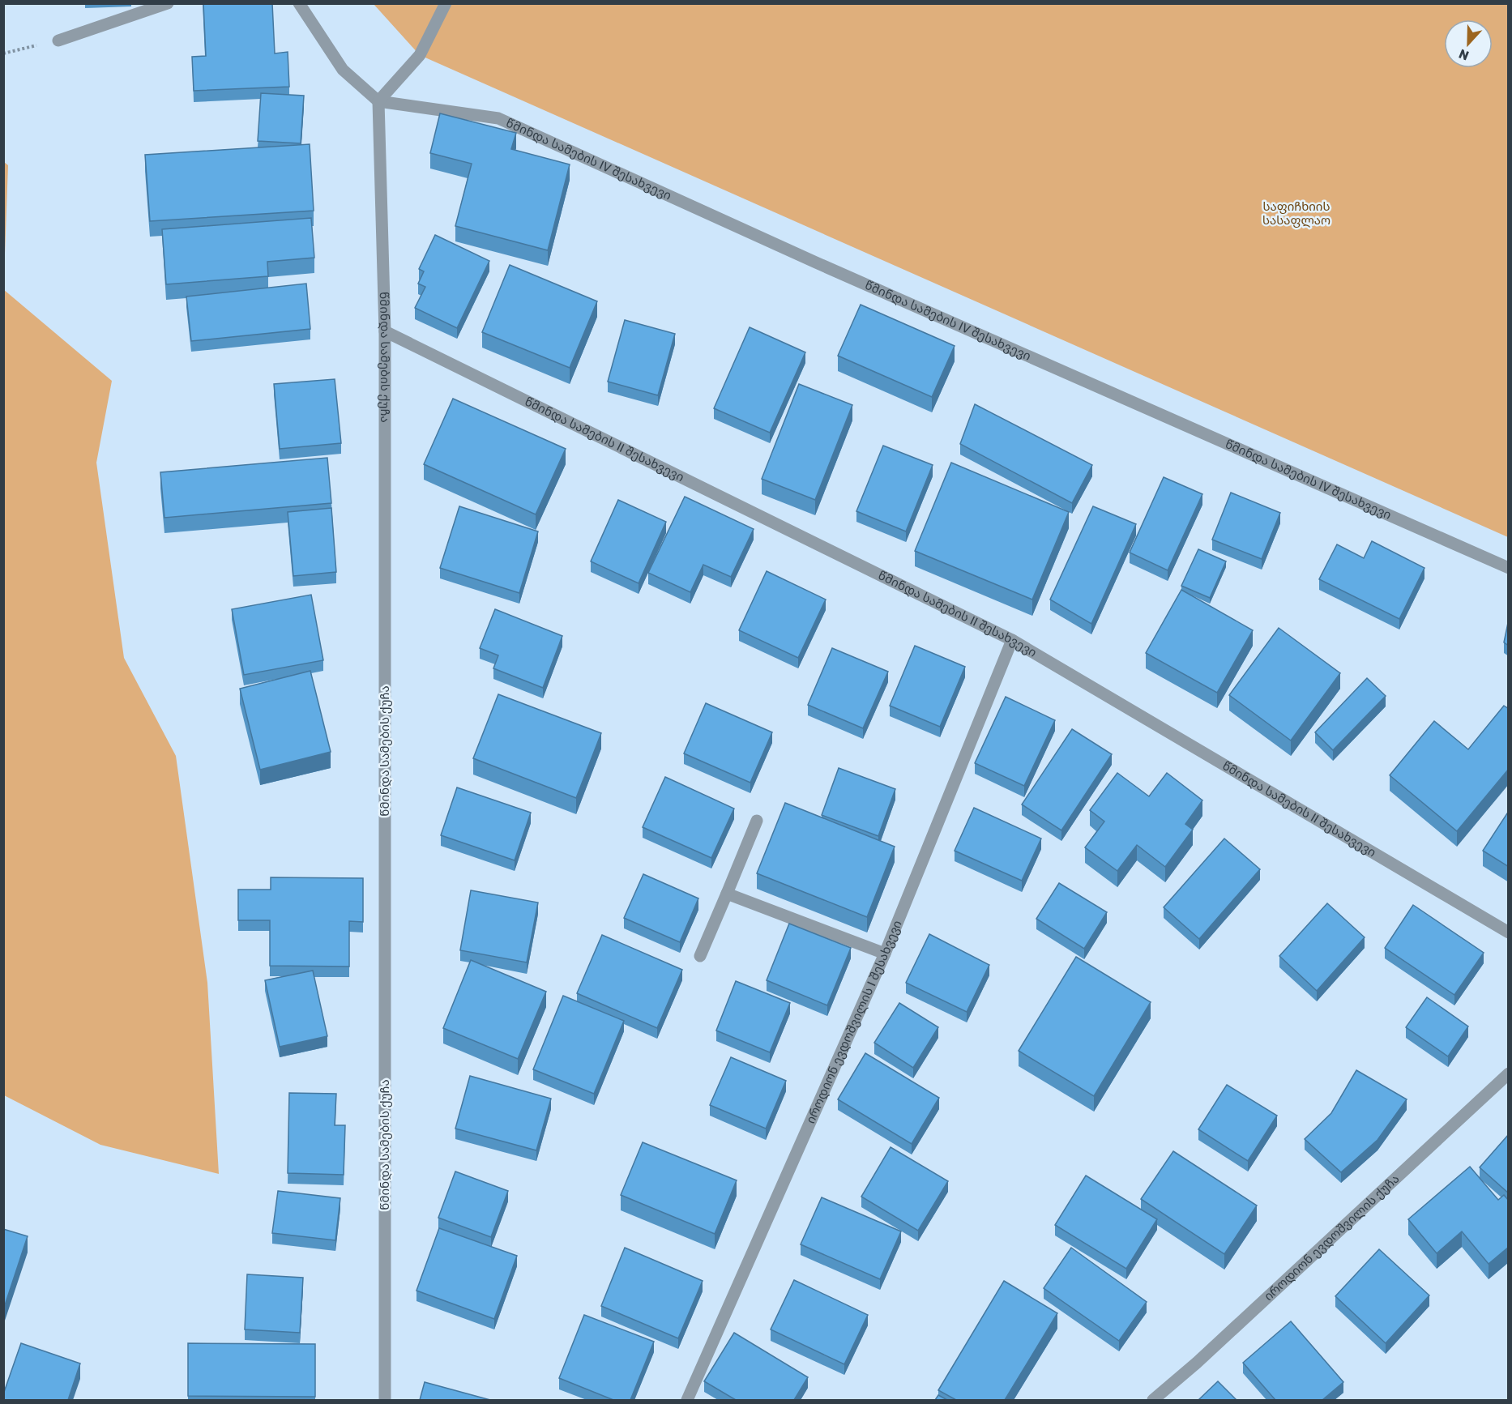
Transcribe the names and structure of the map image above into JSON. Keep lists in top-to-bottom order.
{
  "streets": {
    "street": [
      "წმინდა სამების IV შესახვევი",
      "წმინდა სამების ქუჩა",
      "წმინდა სამების II შესახვევი",
      "იროდიონ ევდოშვილის I შესახვევი",
      "იროდიონ ევდოშვილის ქუჩა"
    ]
  },
  "crossings": [
    ["წმინდა სამების IV შესახვევი", "წმინდა სამების ქუჩა"],
    ["წმინდა სამების ქუჩა", "წმინდა სამების II შესახვევი"],
    ["წმინდა სამების II შესახვევი", "იროდიონ ევდოშვილის I შესახვევი"]
  ],
  "parks": ["საფიჩხიის სასაფლაო"],
  "north": "bottom"
}
